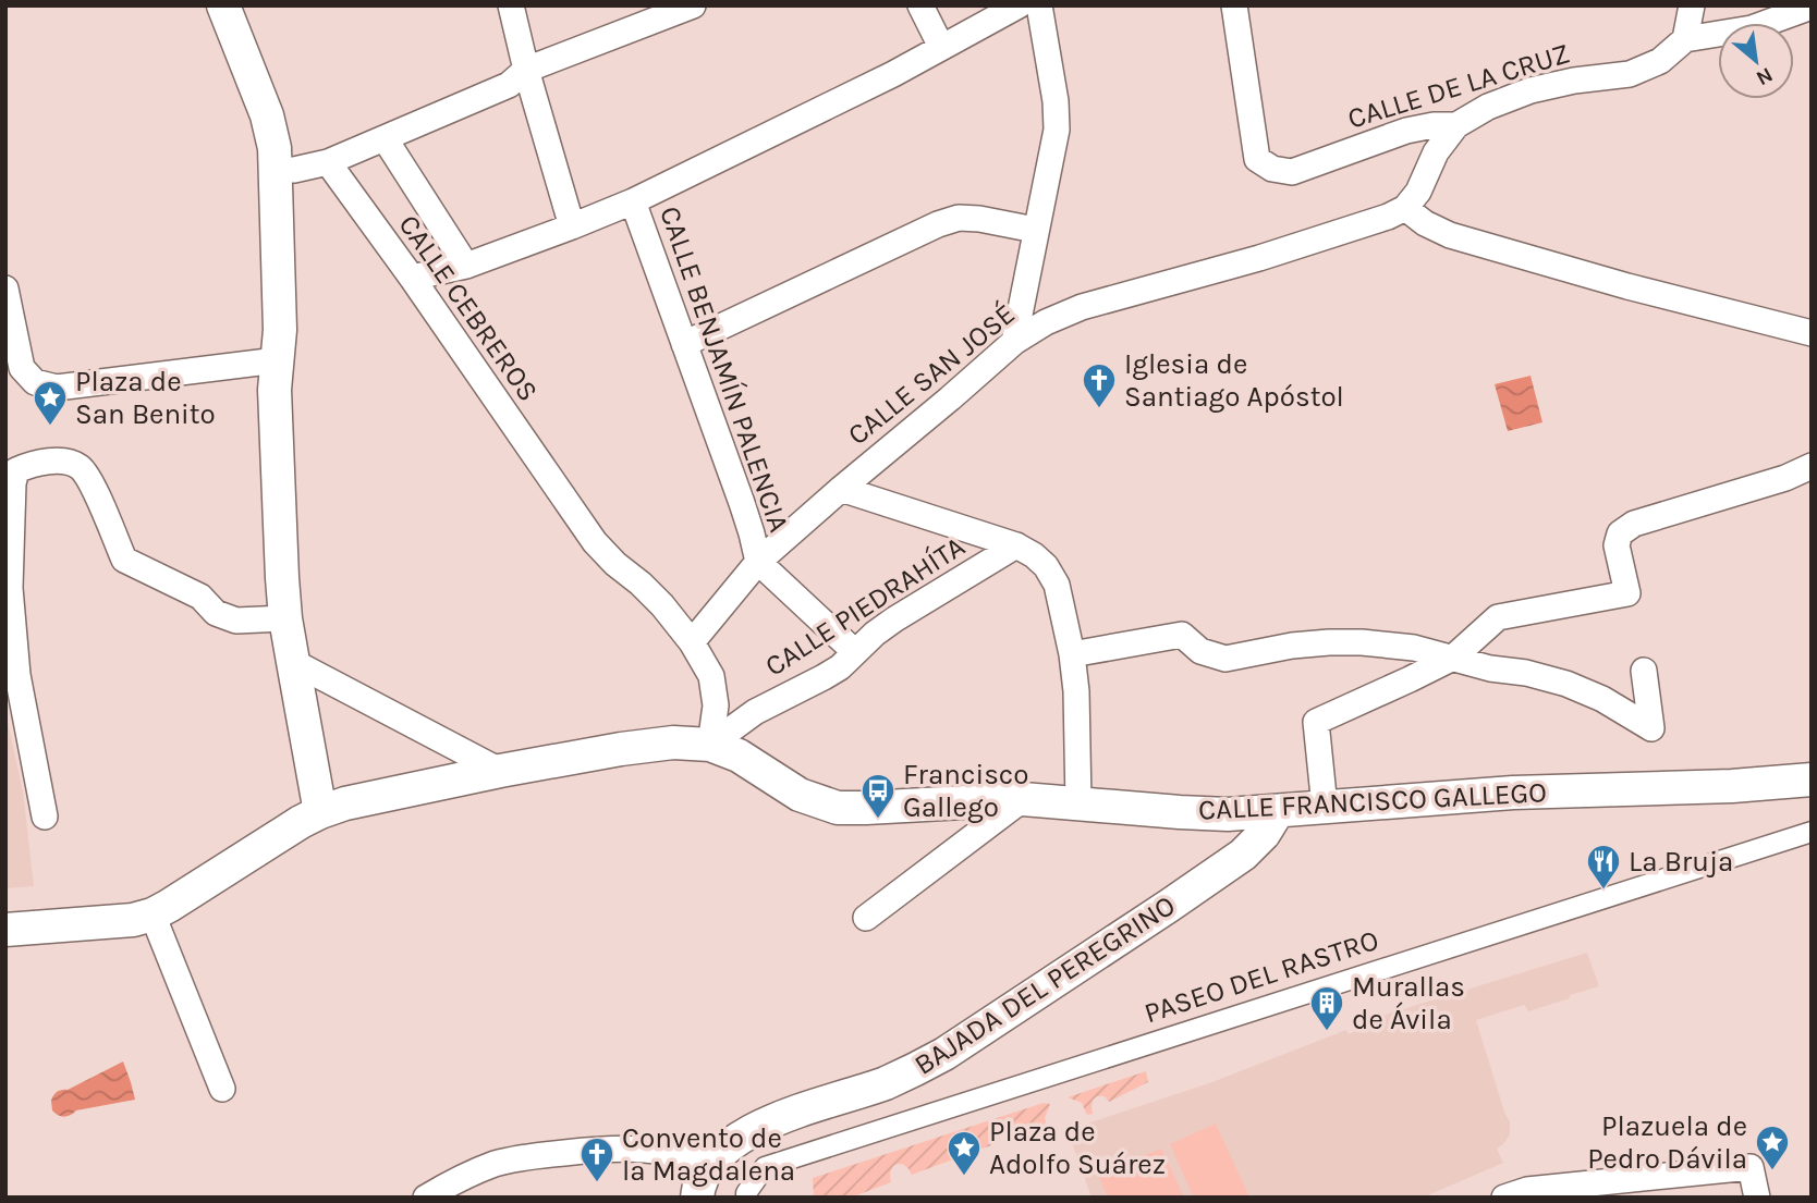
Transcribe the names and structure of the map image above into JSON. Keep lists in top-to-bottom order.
{
  "streets": {
    "street": [
      "CALLE DE LA CRUZ",
      "CALLE CEBREROS",
      "CALLE BENJAMÍN PALENCIA",
      "CALLE SAN JOSÉ",
      "CALLE PIEDRAHÍTA",
      "CALLE FRANCISCO GALLEGO",
      "PASEO DEL RASTRO",
      "BAJADA DEL PEREGRINO"
    ]
  },
  "crossings": [
    ["CALLE CEBREROS", "CALLE SAN JOSÉ"],
    ["CALLE CEBREROS", "CALLE PIEDRAHÍTA"],
    ["CALLE CEBREROS", "CALLE FRANCISCO GALLEGO"],
    ["CALLE BENJAMÍN PALENCIA", "CALLE SAN JOSÉ"],
    ["CALLE BENJAMÍN PALENCIA", "CALLE PIEDRAHÍTA"],
    ["CALLE PIEDRAHÍTA", "CALLE FRANCISCO GALLEGO"],
    ["CALLE FRANCISCO GALLEGO", "BAJADA DEL PEREGRINO"]
  ],
  "places": {
    "church": ["Iglesia de Santiago Apóstol", "Convento de la Magdalena"],
    "place": ["Plaza de San Benito", "Plazuela de Pedro Dávila", "Plaza de Adolfo Suárez"],
    "bus stop": ["Francisco Gallego"],
    "restaurant": ["La Bruja"],
    "building": ["Murallas de Ávila"]
  },
  "north": "bottom right"
}
